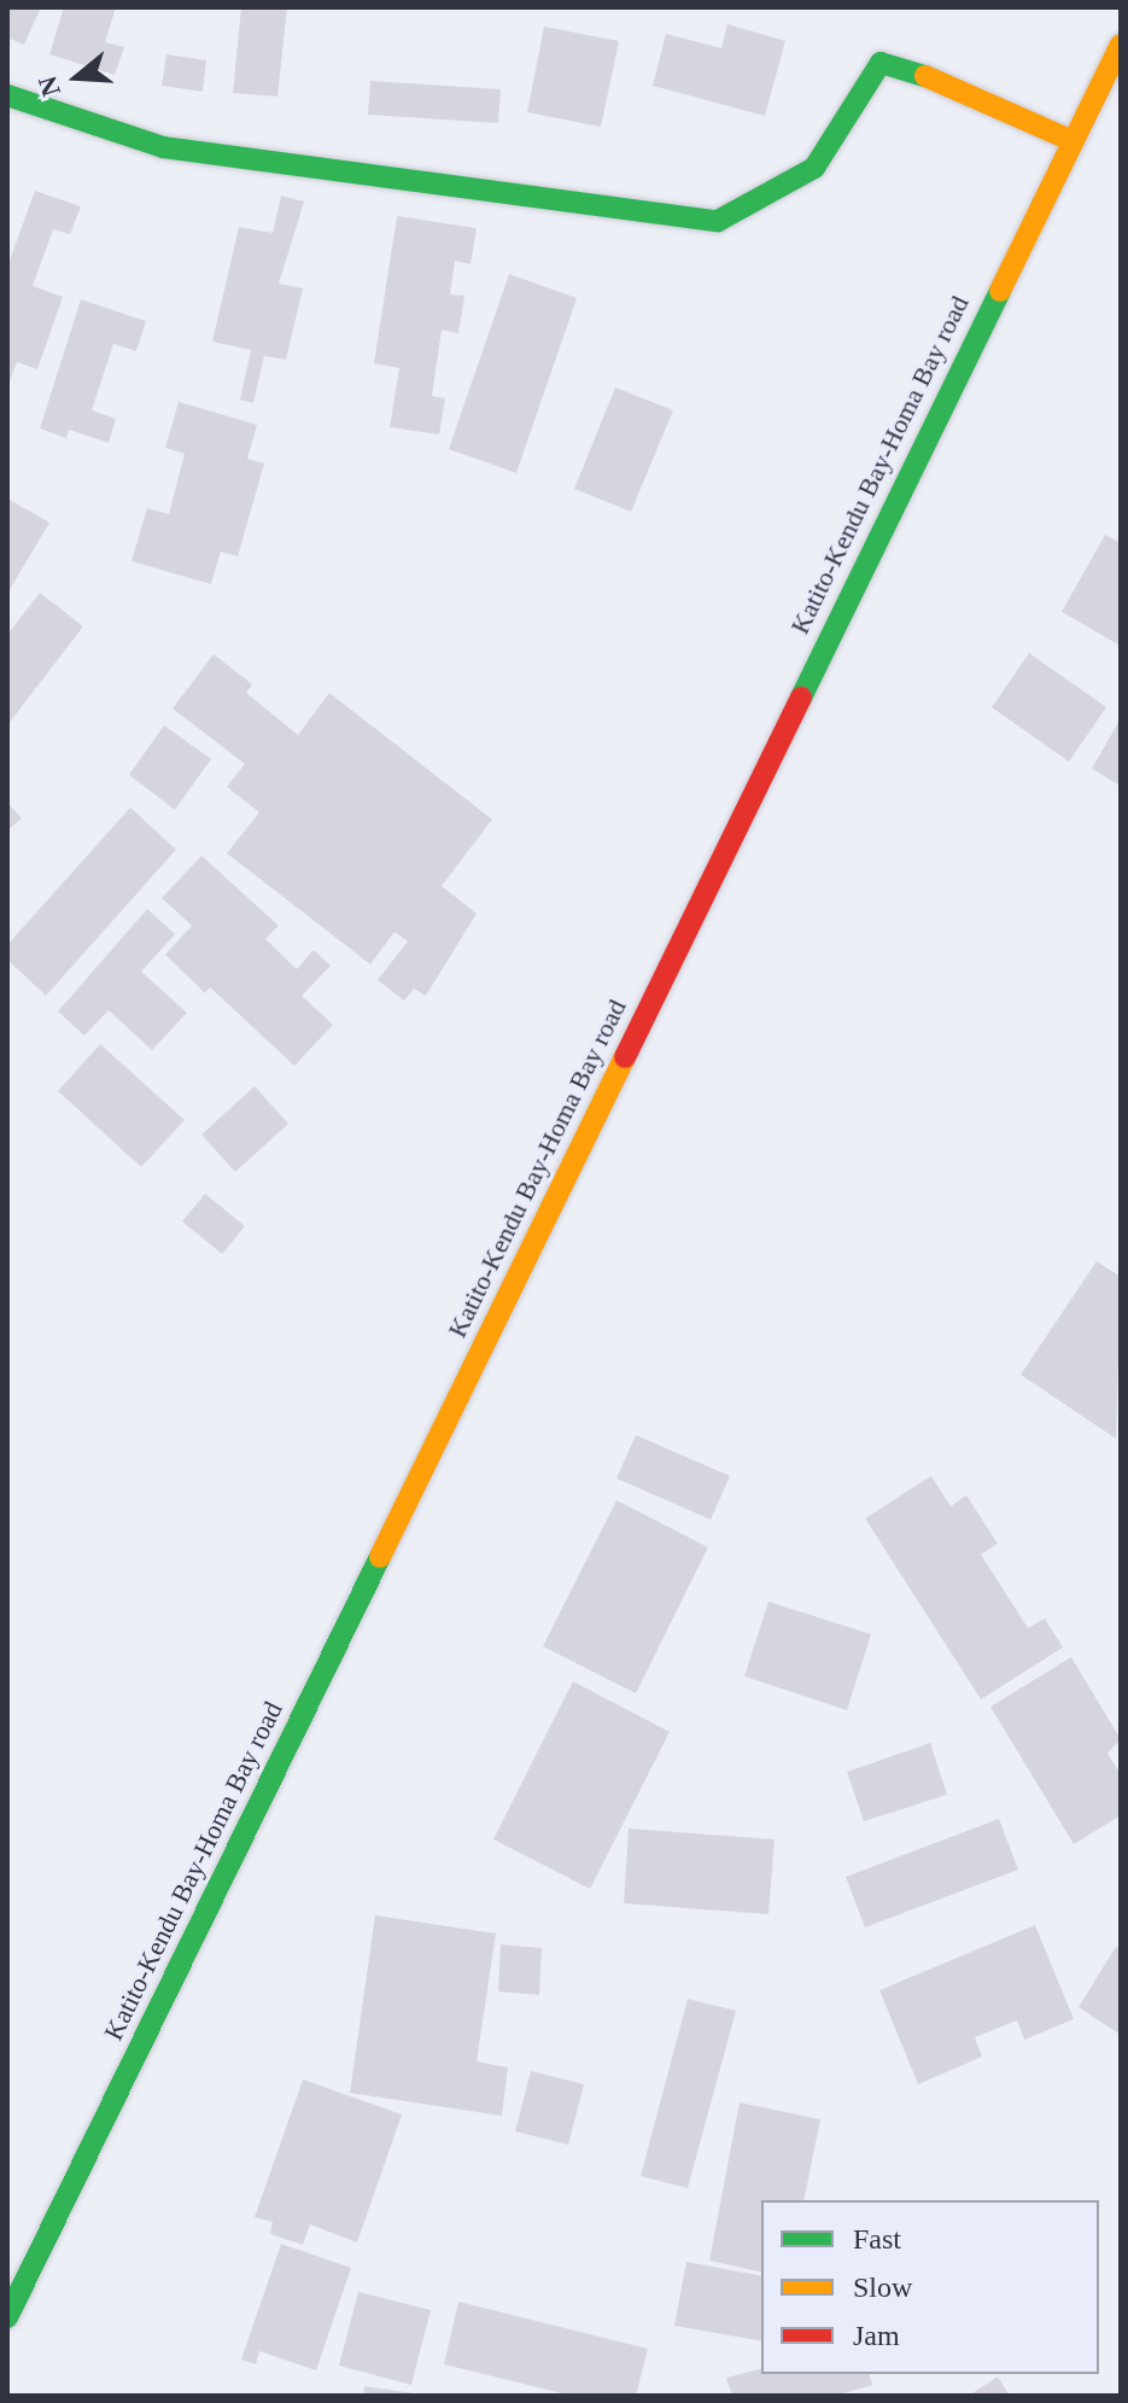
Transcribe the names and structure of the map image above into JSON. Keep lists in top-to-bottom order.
{
  "streets": {
    "main road": ["Katito-Kendu Bay-Homa Bay road"]
  },
  "legend": ["Fast", "Slow", "Jam"],
  "north": "left"
}
